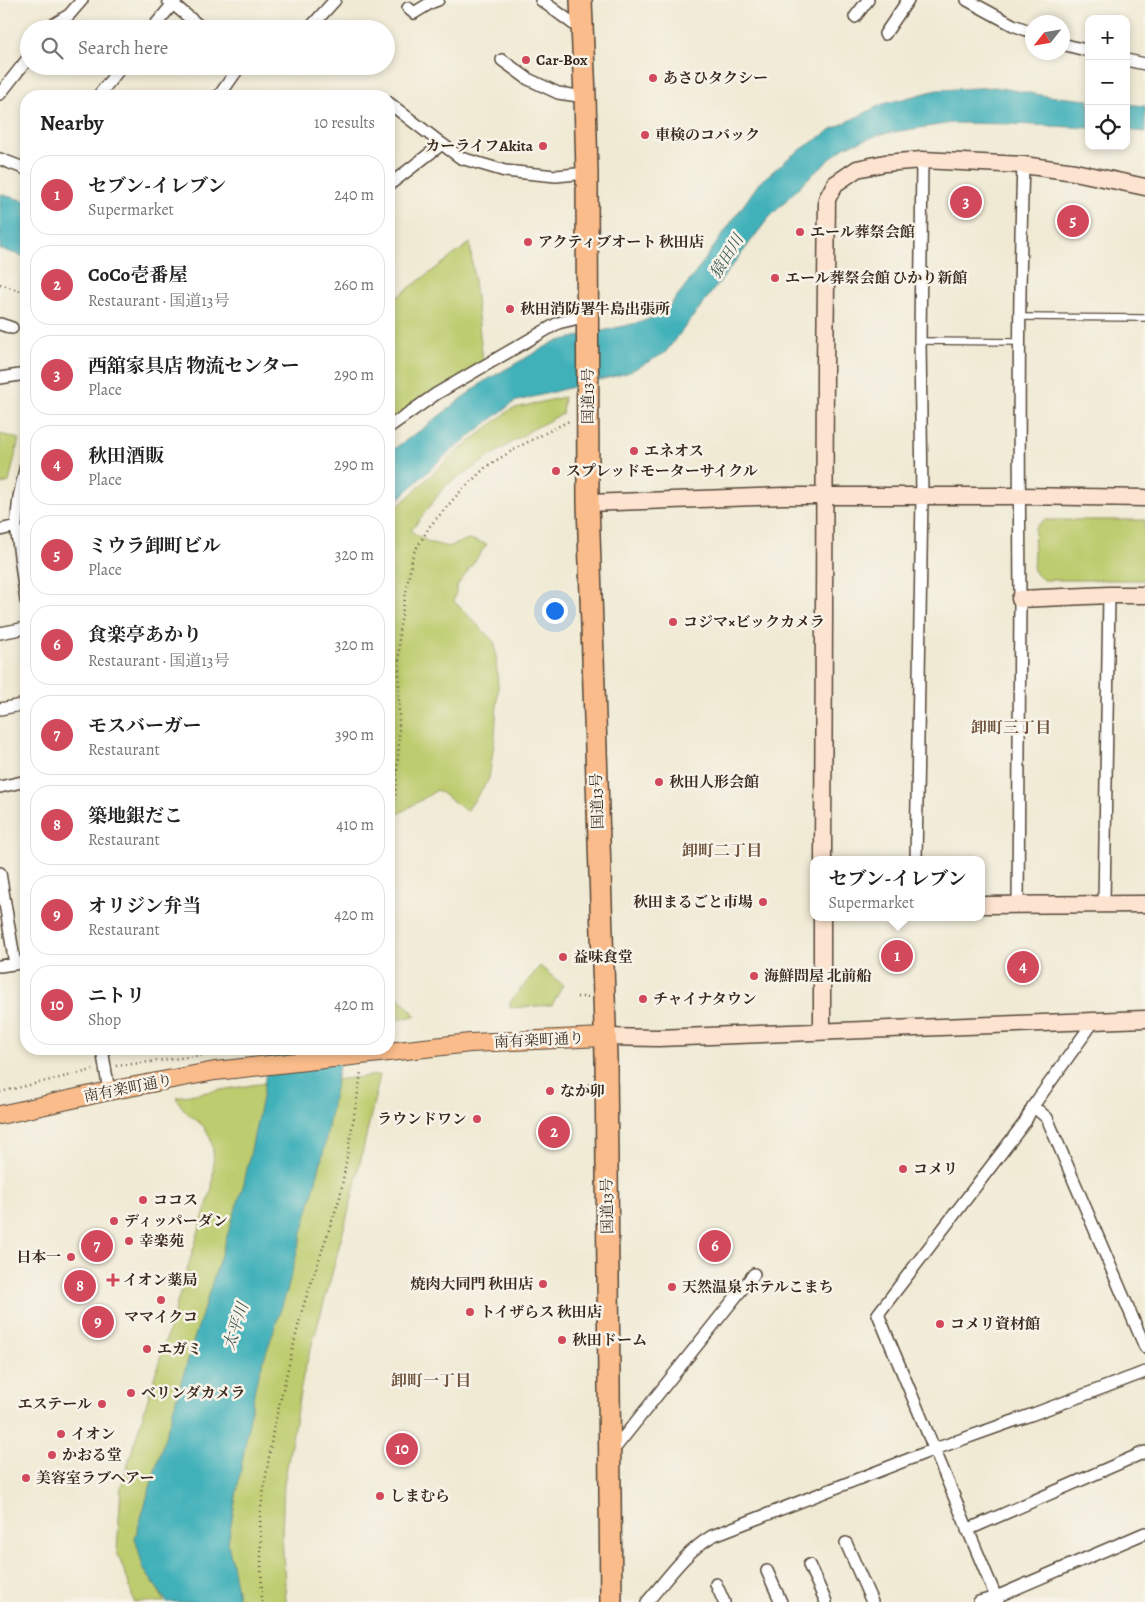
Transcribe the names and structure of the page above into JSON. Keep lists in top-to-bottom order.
{
  "streets": {
    "highway": ["国道13号"],
    "main road": ["南有楽町通り"]
  },
  "crossings": [
    ["国道13号", "南有楽町通り"]
  ],
  "districts": ["卸町三丁目", "卸町二丁目", "卸町一丁目"],
  "water": ["猿田川", "太平川"],
  "places": {
    "other": [
      "Car-Box",
      "あさひタクシー",
      "車検のコバック",
      "カーライフAkita",
      "エール葬祭会館",
      "アクティブオート 秋田店",
      "エール葬祭会館 ひかり新館",
      "秋田消防署牛島出張所",
      "エネオス",
      "スプレッドモーターサイクル",
      "コジマ×ビックカメラ",
      "秋田人形会館",
      "秋田まるごと市場",
      "益味食堂",
      "海鮮問屋 北前船",
      "チャイナタウン",
      "なか卯",
      "ラウンドワン",
      "コメリ",
      "ココス",
      "ディッパーダン",
      "幸楽苑",
      "日本一",
      "焼肉大同門 秋田店",
      "天然温泉 ホテルこまち",
      "ママイクコ",
      "トイザらス 秋田店",
      "コメリ資材館",
      "秋田ドーム",
      "エガミ",
      "ベリンダカメラ",
      "エステール",
      "イオン",
      "かおる堂",
      "美容室ラブヘアー",
      "しまむら"
    ],
    "health": ["イオン薬局"]
  },
  "north": "bottom left",
  "page": {
    "map_buttons": ["+", "−"],
    "search": "Search here",
    "heading": ["Nearby", "10 results"],
    "list": [
      {
        "mark": "1",
        "name": "セブン-イレブン",
        "note": "Supermarket",
        "value": "240 m"
      },
      {
        "mark": "2",
        "name": "CoCo壱番屋",
        "note": "Restaurant · 国道13号",
        "value": "260 m"
      },
      {
        "mark": "3",
        "name": "西舘家具店 物流センター",
        "note": "Place",
        "value": "290 m"
      },
      {
        "mark": "4",
        "name": "秋田酒販",
        "note": "Place",
        "value": "290 m"
      },
      {
        "mark": "5",
        "name": "ミウラ卸町ビル",
        "note": "Place",
        "value": "320 m"
      },
      {
        "mark": "6",
        "name": "食楽亭あかり",
        "note": "Restaurant · 国道13号",
        "value": "320 m"
      },
      {
        "mark": "7",
        "name": "モスバーガー",
        "note": "Restaurant",
        "value": "390 m"
      },
      {
        "mark": "8",
        "name": "築地銀だこ",
        "note": "Restaurant",
        "value": "410 m"
      },
      {
        "mark": "9",
        "name": "オリジン弁当",
        "note": "Restaurant",
        "value": "420 m"
      },
      {
        "mark": "10",
        "name": "ニトリ",
        "note": "Shop",
        "value": "420 m"
      }
    ],
    "pins": [
      "3",
      "5",
      "1",
      "4",
      "2",
      "6",
      "7",
      "8",
      "9",
      "10"
    ],
    "popup": ["セブン-イレブン", "Supermarket"]
  }
}
